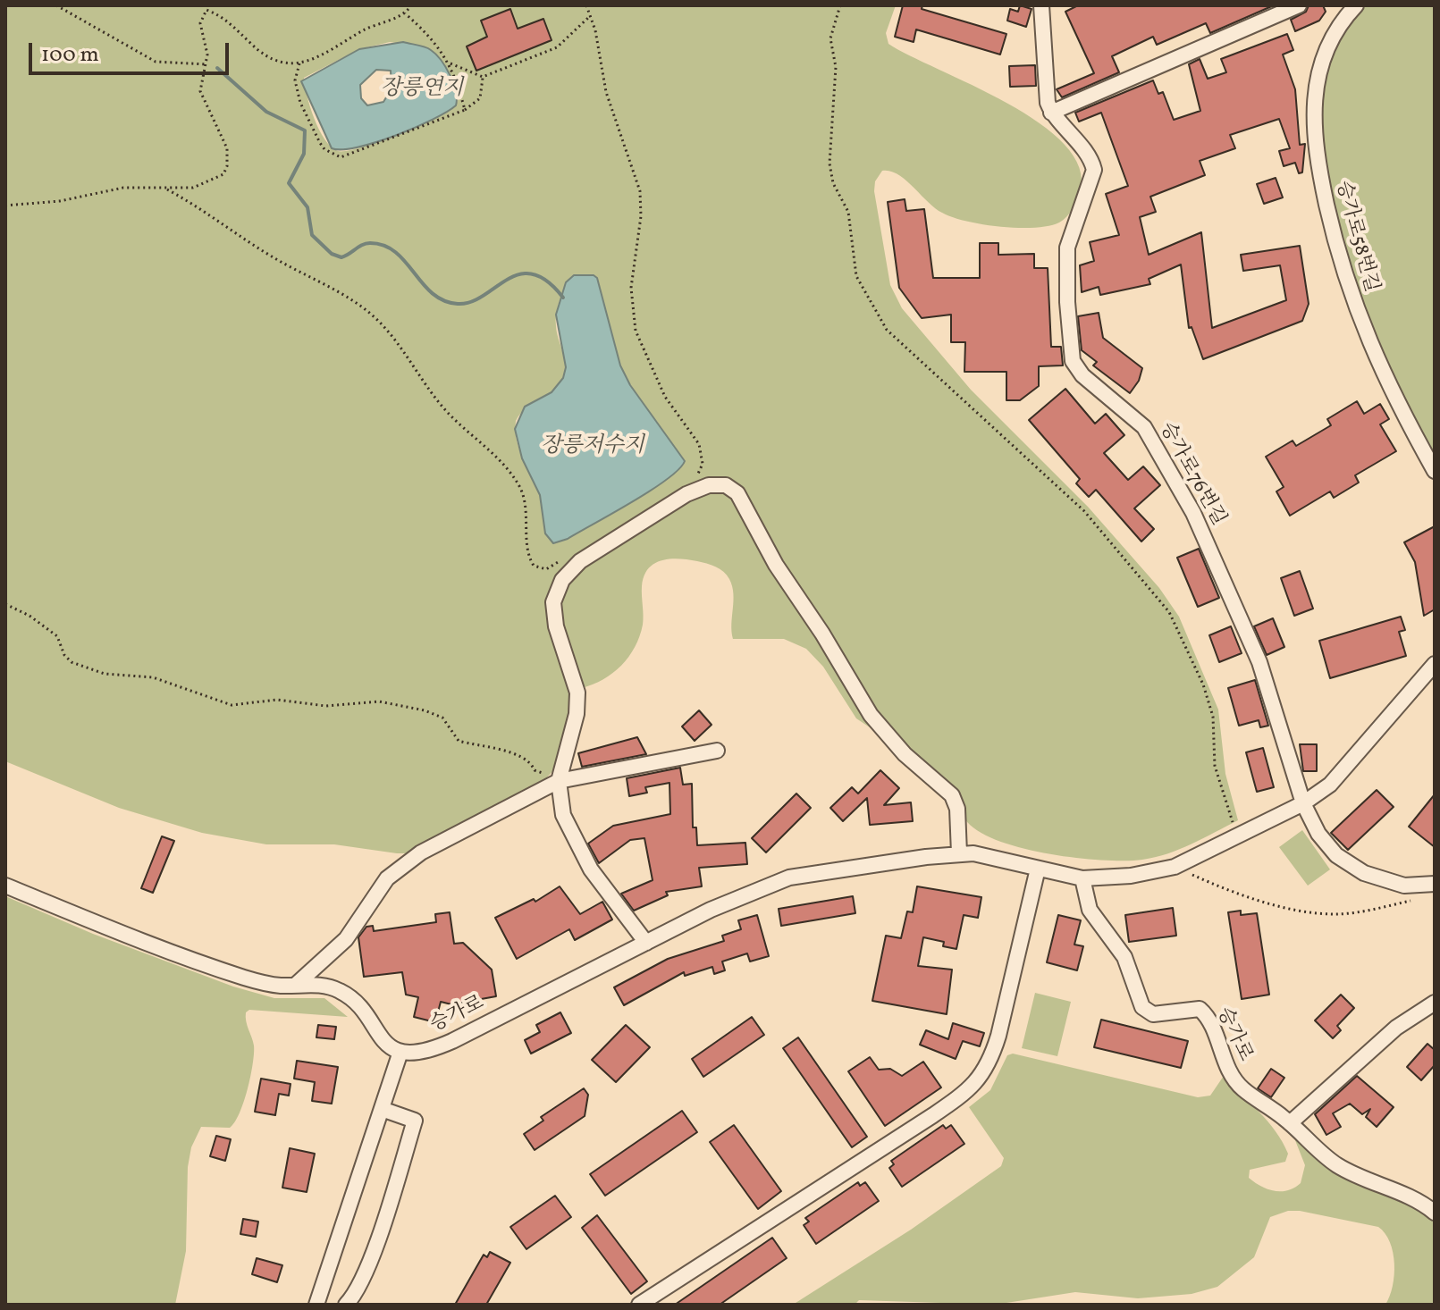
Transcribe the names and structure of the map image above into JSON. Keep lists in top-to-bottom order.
{
  "streets": {
    "street": ["승가로58번길", "승가로76번길", "승가로"]
  },
  "crossings": [
    ["승가로76번길", "승가로"]
  ],
  "water": ["장릉연지", "장릉저수지"],
  "scale_bar": "100 m"
}
